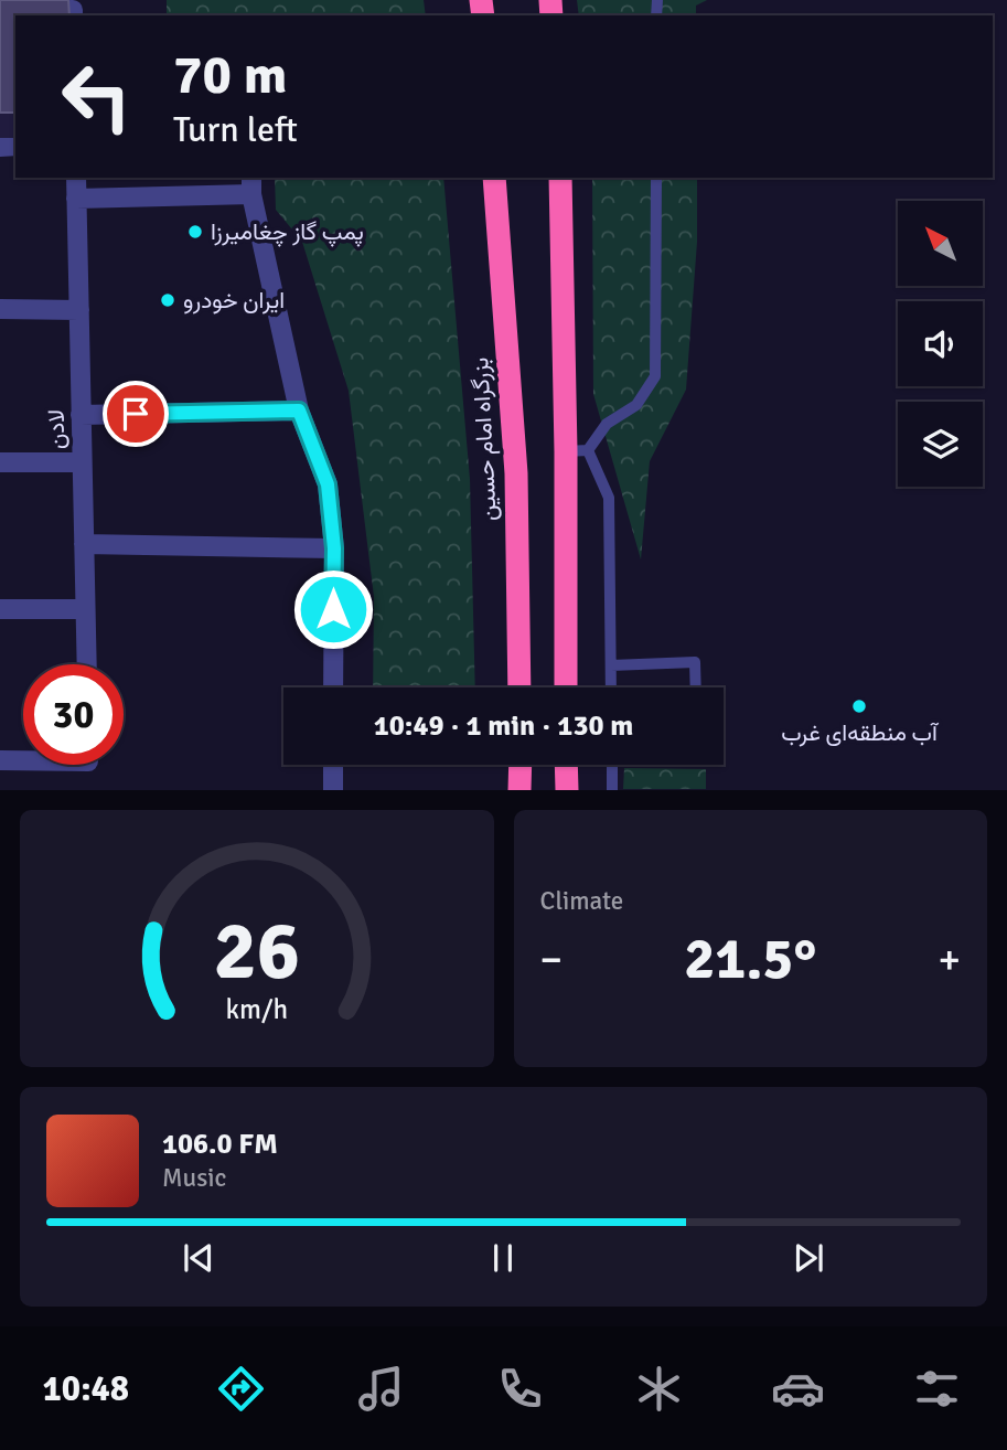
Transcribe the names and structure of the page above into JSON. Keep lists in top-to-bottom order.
{
  "streets": {
    "highway": ["بزرگراه امام حسین"],
    "street": ["لادن"]
  },
  "places": ["پمپ گاز چغامیرزا", "ایران خودرو", "آب منطقه‌ای غرب"],
  "north": "top left",
  "page": {
    "turn": ["70 m", "Turn left"],
    "limit": "30",
    "trip": "10:49 · 1 min · 130 m",
    "tile": "Climate",
    "heat": ["−", "21.5°", "+"],
    "song": ["106.0 FM", "Music"],
    "tabs": "10:48",
    "gauge": ["26", "km/h"]
  }
}
